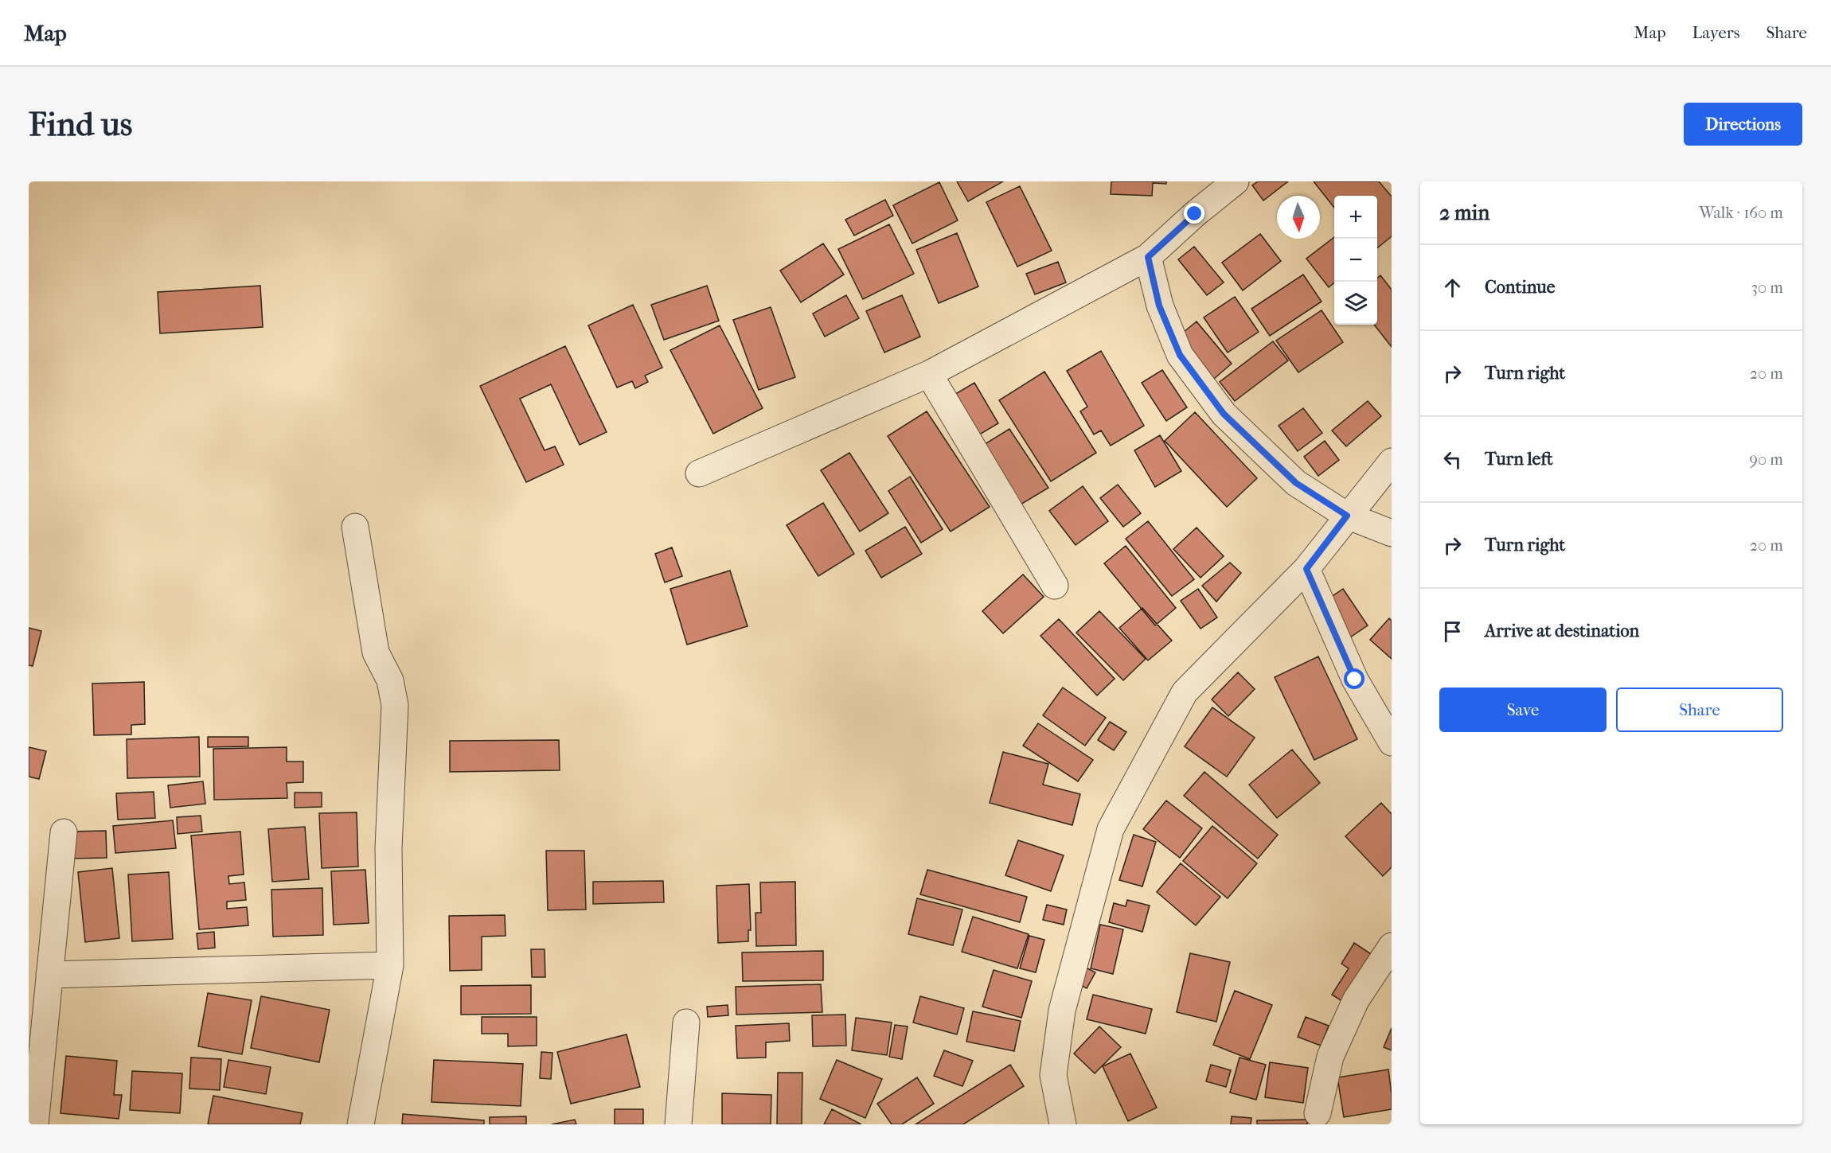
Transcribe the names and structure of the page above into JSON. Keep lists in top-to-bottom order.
{
  "north": "bottom",
  "page": {
    "header": "Map",
    "nav": ["Map", "Layers", "Share"],
    "buttons": [
      "Directions",
      ["Save", "Share"]
    ],
    "title": "Find us",
    "heading": ["2 min", "Walk · 160 m"],
    "map_buttons": ["+", "−"],
    "list": [
      ["Continue", "30 m"],
      ["Turn right", "20 m"],
      ["Turn left", "90 m"],
      ["Turn right", "20 m"],
      "Arrive at destination"
    ]
  }
}
